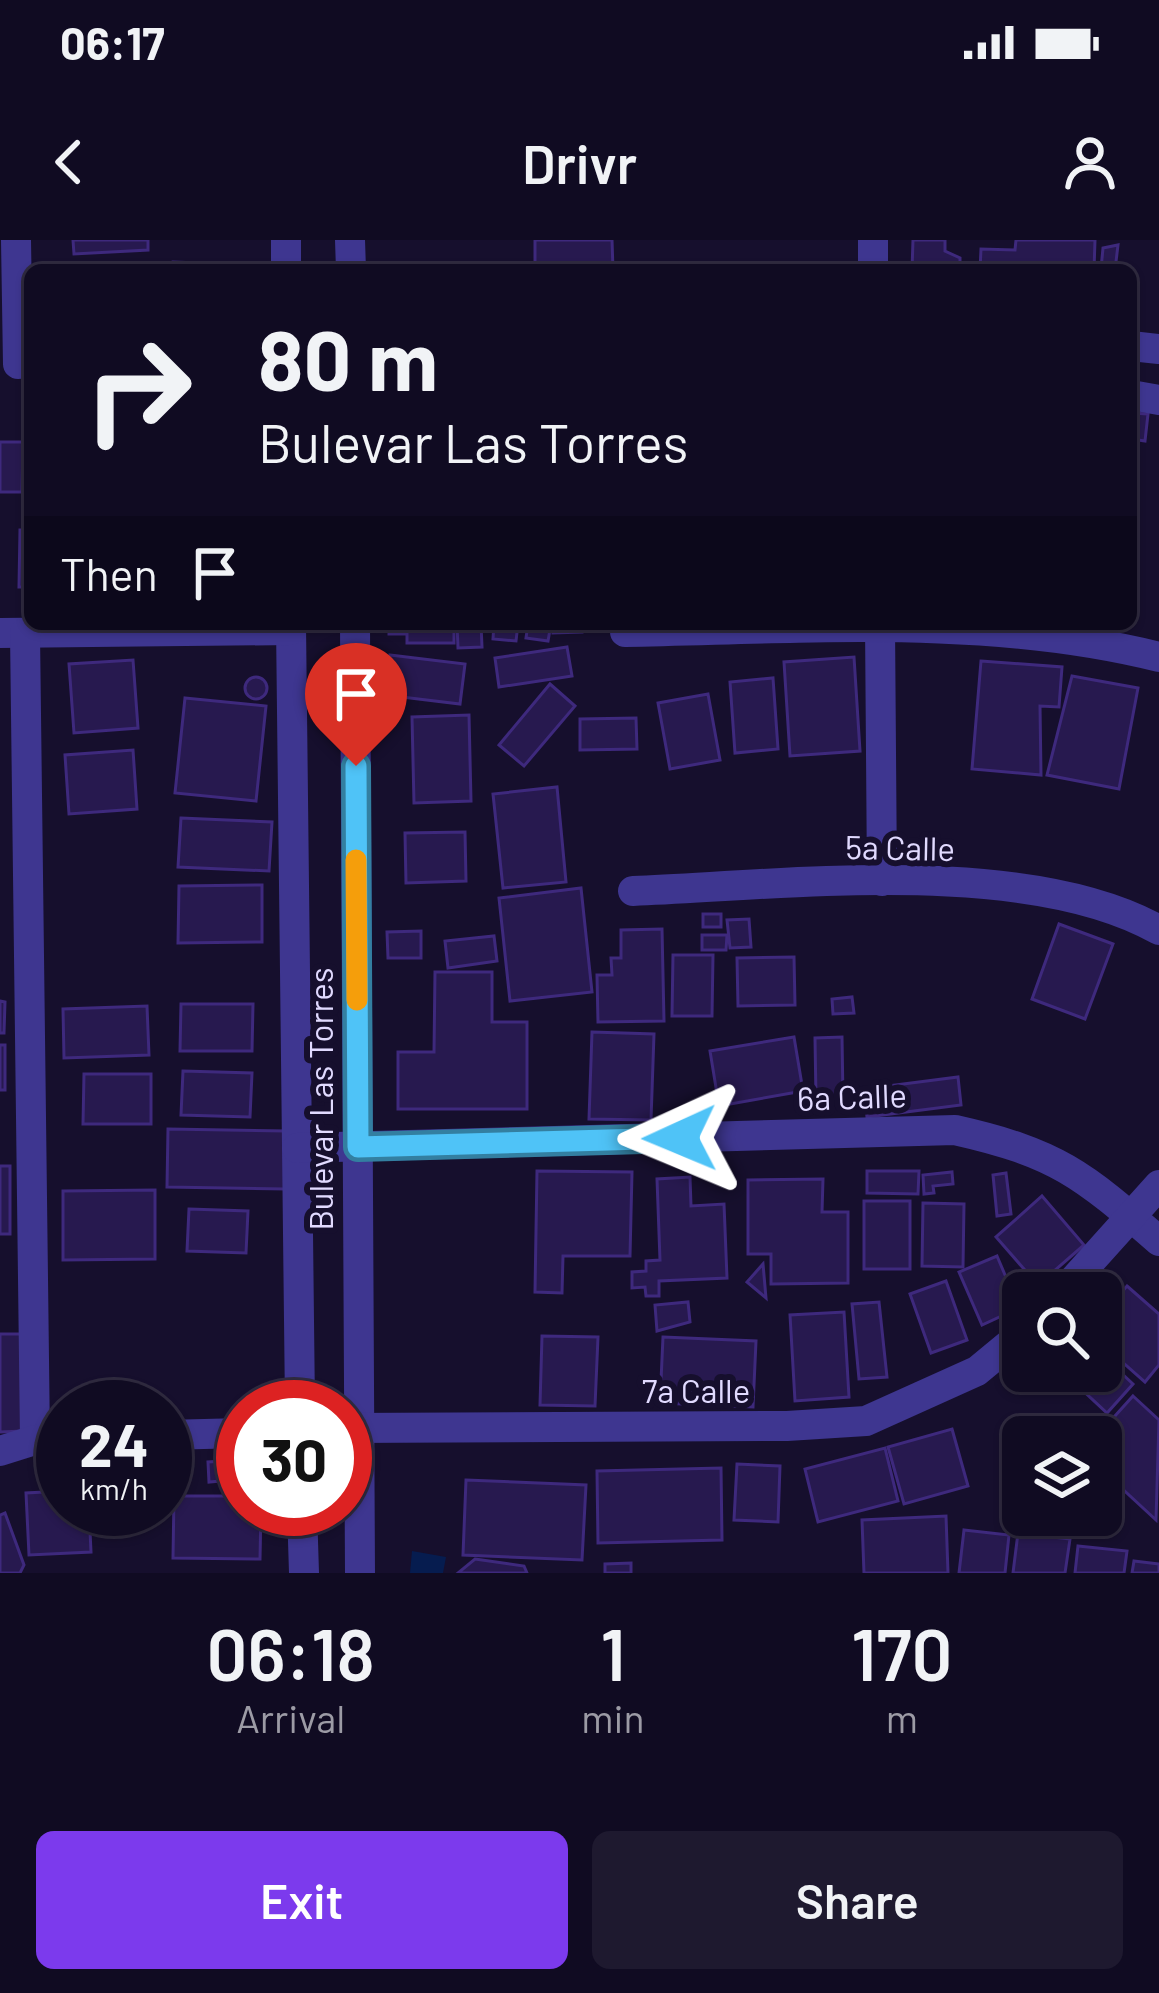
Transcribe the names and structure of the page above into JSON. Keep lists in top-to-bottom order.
{
  "streets": {
    "street": [
      "5a Calle",
      "6a Calle",
      "Bulevar Las Torres",
      "7a Calle"
    ]
  },
  "crossings": [
    ["6a Calle", "Bulevar Las Torres"]
  ],
  "page": {
    "status": "06:17",
    "header": "Drivr",
    "turn": ["80 m", "Bulevar Las Torres"],
    "then": "Then",
    "speed": "24 km/h",
    "limit": "30",
    "eta": [
      "06:18",
      "Arrival",
      "1",
      "min",
      "170",
      "m"
    ],
    "buttons": ["Exit", "Share"]
  }
}
